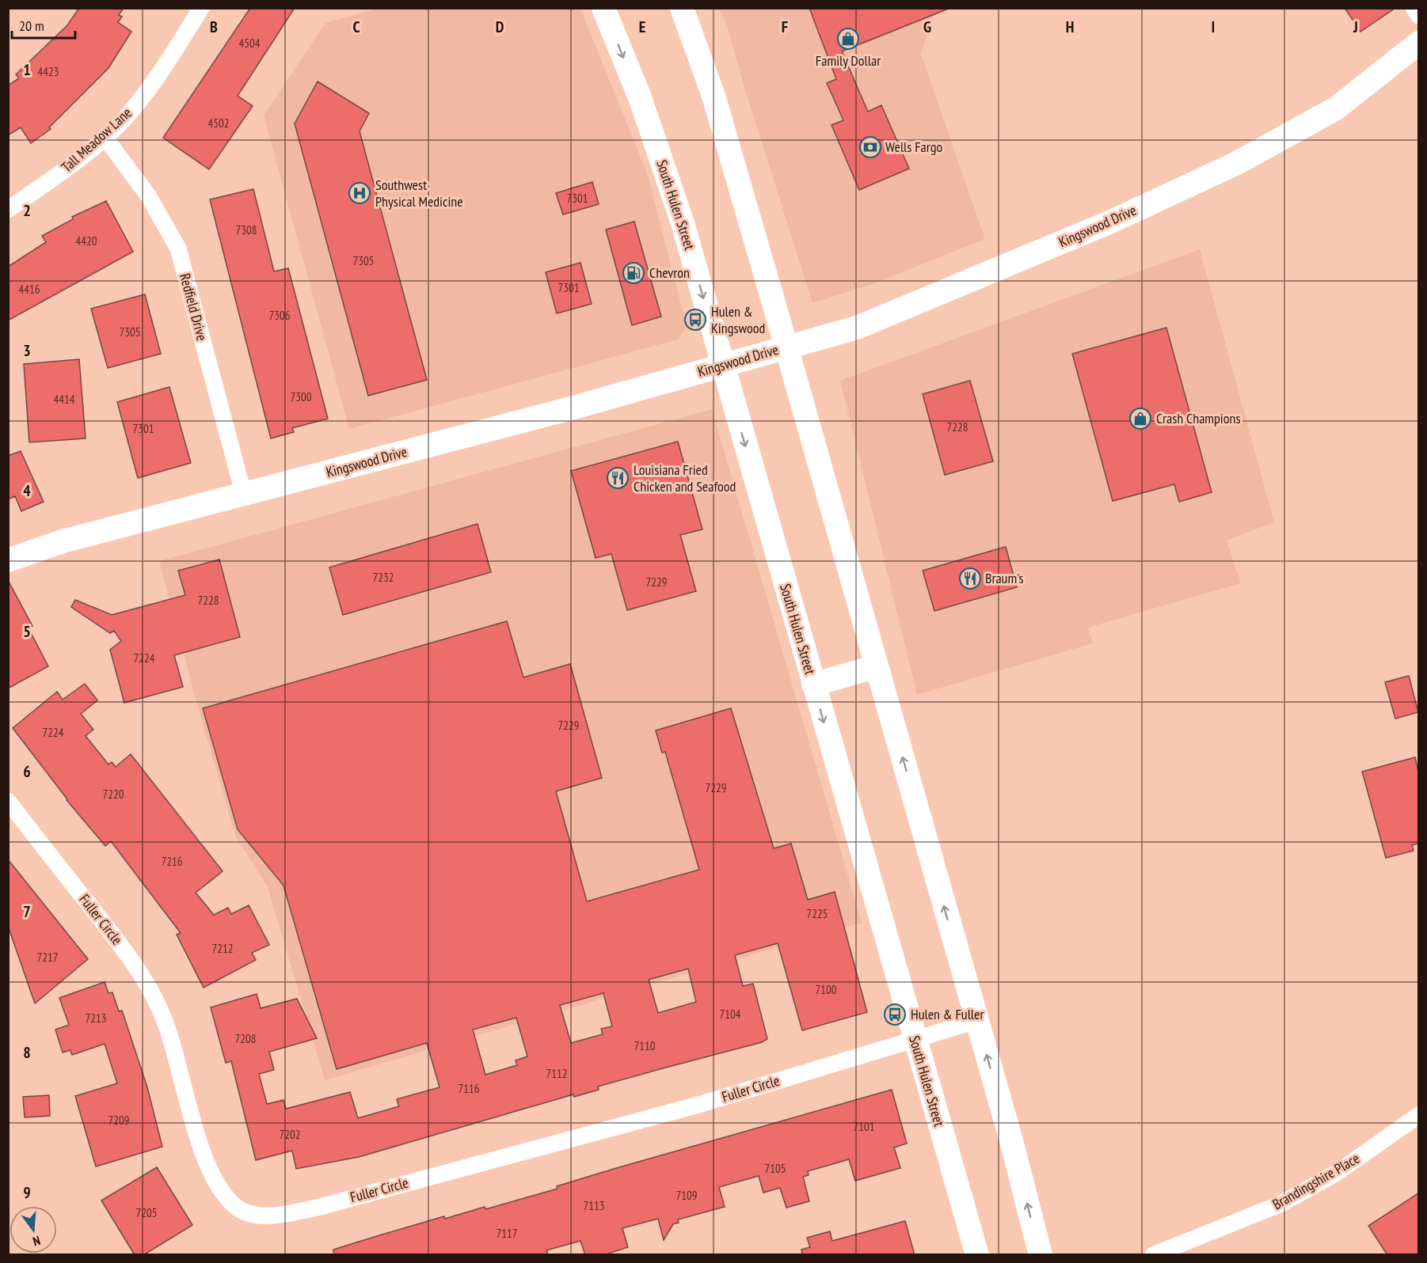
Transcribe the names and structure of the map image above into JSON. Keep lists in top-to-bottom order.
{
  "streets": {
    "main road": ["South Hulen Street", "Kingswood Drive"],
    "street": [
      "Tall Meadow Lane",
      "Redfield Drive",
      "Fuller Circle",
      "Brandingshire Place"
    ]
  },
  "crossings": [
    ["Tall Meadow Lane", "Redfield Drive"],
    ["South Hulen Street", "Kingswood Drive"],
    ["South Hulen Street", "Fuller Circle"],
    ["Kingswood Drive", "Redfield Drive"]
  ],
  "places": {
    "shop": ["Family Dollar", "Crash Champions"],
    "bank": ["Wells Fargo"],
    "hospital": ["Southwest Physical Medicine"],
    "fuel station": ["Chevron"],
    "bus stop": ["Hulen & Kingswood", "Hulen & Fuller"],
    "restaurant": ["Louisiana Fried Chicken and Seafood", "Braum's"]
  },
  "house_numbers": [
    "4504",
    "4423",
    "4502",
    "7301",
    "7308",
    "4420",
    "7305",
    "7301",
    "4416",
    "7306",
    "7305",
    "7300",
    "4414",
    "7228",
    "7301",
    "7232",
    "7229",
    "7228",
    "7224",
    "7229",
    "7224",
    "7229",
    "7220",
    "7216",
    "7225",
    "7212",
    "7217",
    "7100",
    "7104",
    "7213",
    "7208",
    "7110",
    "7112",
    "7116",
    "7209",
    "7101",
    "7202",
    "7105",
    "7109",
    "7113",
    "7205",
    "7117"
  ],
  "scale_bar": "20 m",
  "north": "bottom",
  "grid": {
    "columns": [
      "B",
      "C",
      "D",
      "E",
      "F",
      "G",
      "H",
      "I",
      "J"
    ],
    "rows": [
      "1",
      "2",
      "3",
      "4",
      "5",
      "6",
      "7",
      "8",
      "9"
    ]
  }
}
